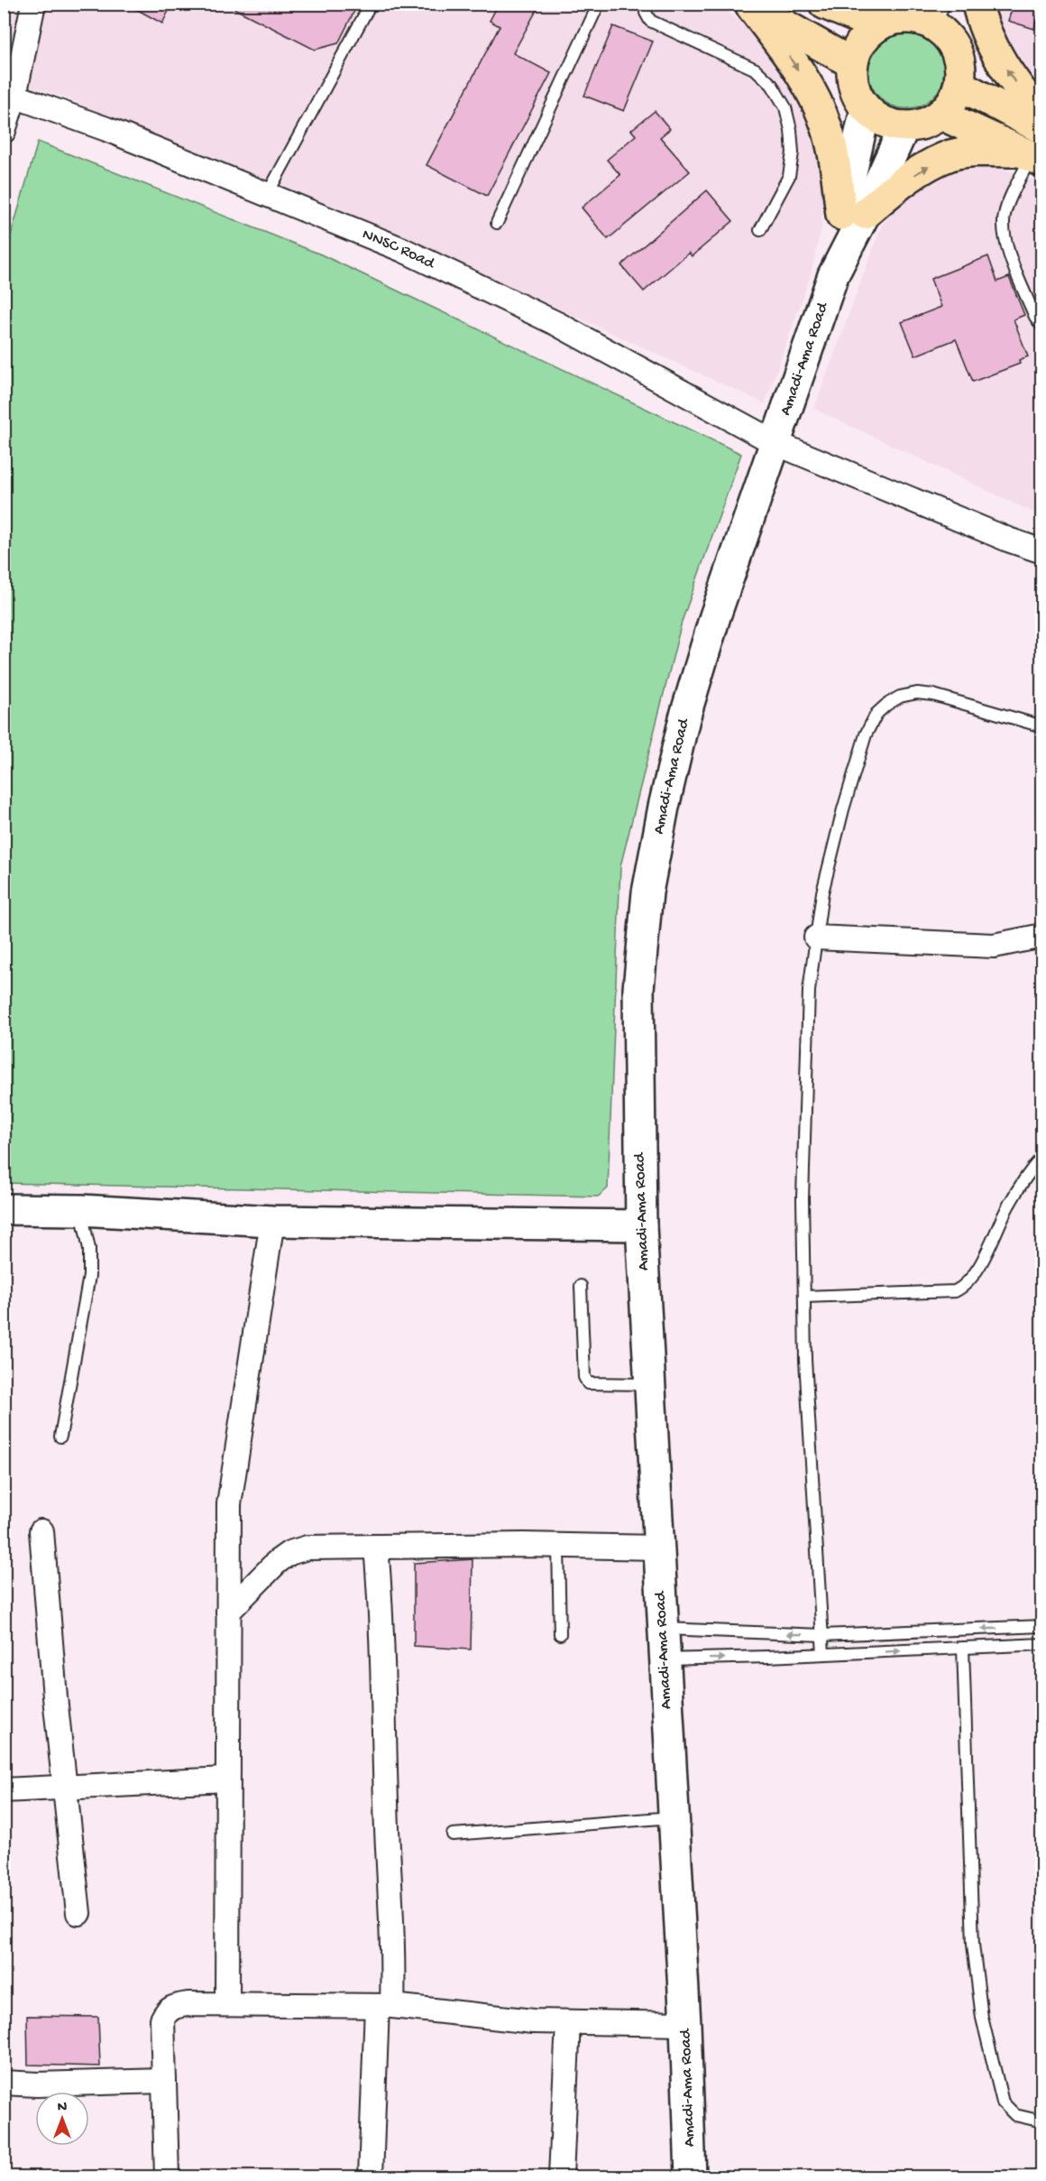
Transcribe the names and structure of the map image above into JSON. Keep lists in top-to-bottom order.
{
  "streets": {
    "street": ["NNSC Road", "Amadi-Ama Road"]
  },
  "crossings": [
    ["NNSC Road", "Amadi-Ama Road"]
  ],
  "north": "top"
}
